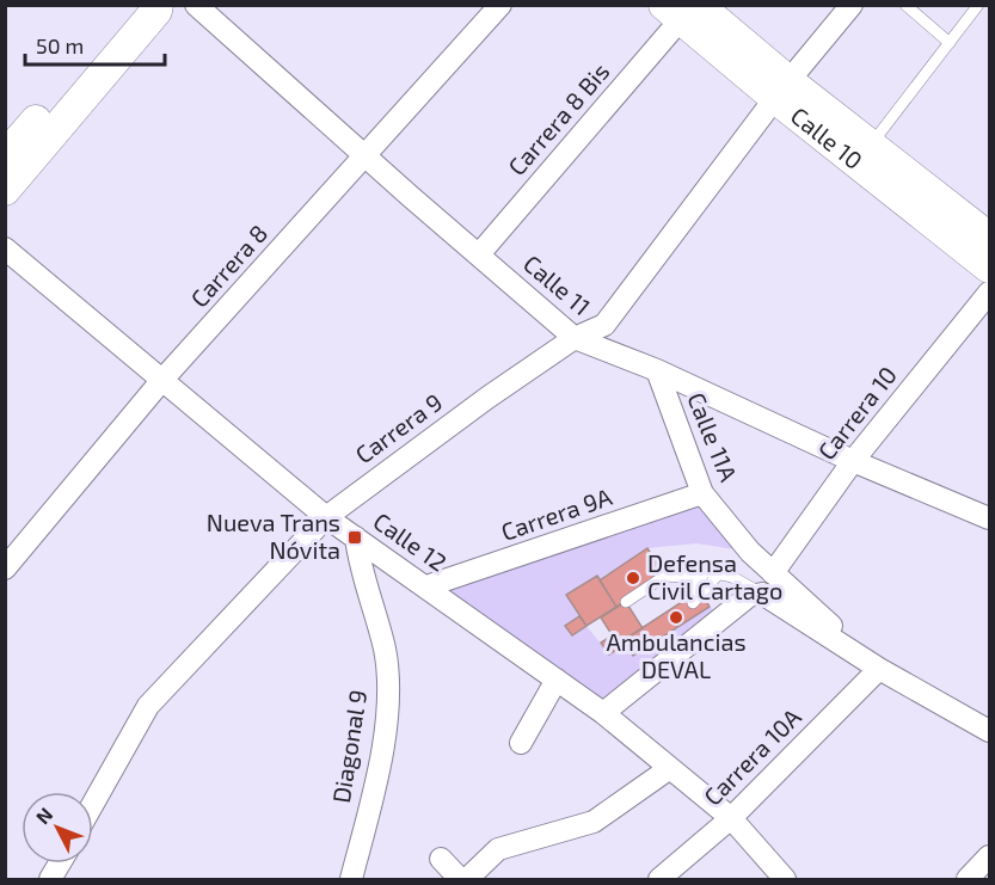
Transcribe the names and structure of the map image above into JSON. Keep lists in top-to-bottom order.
{
  "streets": {
    "main road": ["Calle 10"],
    "street": [
      "Carrera 8 Bis",
      "Carrera 8",
      "Calle 11",
      "Carrera 10",
      "Carrera 9",
      "Calle 11A",
      "Carrera 9A",
      "Calle 12",
      "Diagonal 9",
      "Carrera 10A"
    ]
  },
  "crossings": [
    ["Carrera 8 Bis", "Calle 10"],
    ["Carrera 8 Bis", "Calle 11"],
    ["Calle 10", "Carrera 9"],
    ["Carrera 8", "Calle 11"],
    ["Carrera 8", "Calle 12"],
    ["Calle 11", "Carrera 10"],
    ["Calle 11", "Carrera 9"],
    ["Calle 11", "Calle 11A"],
    ["Carrera 10", "Calle 11A"],
    ["Carrera 9", "Calle 12"],
    ["Calle 11A", "Carrera 9A"],
    ["Calle 11A", "Carrera 10A"],
    ["Carrera 9A", "Calle 12"],
    ["Calle 12", "Diagonal 9"],
    ["Calle 12", "Carrera 10A"]
  ],
  "places": {
    "transit": ["Nueva Trans Nóvita"],
    "other": ["Defensa Civil Cartago", "Ambulancias DEVAL"]
  },
  "scale_bar": "50 m",
  "north": "top left"
}
